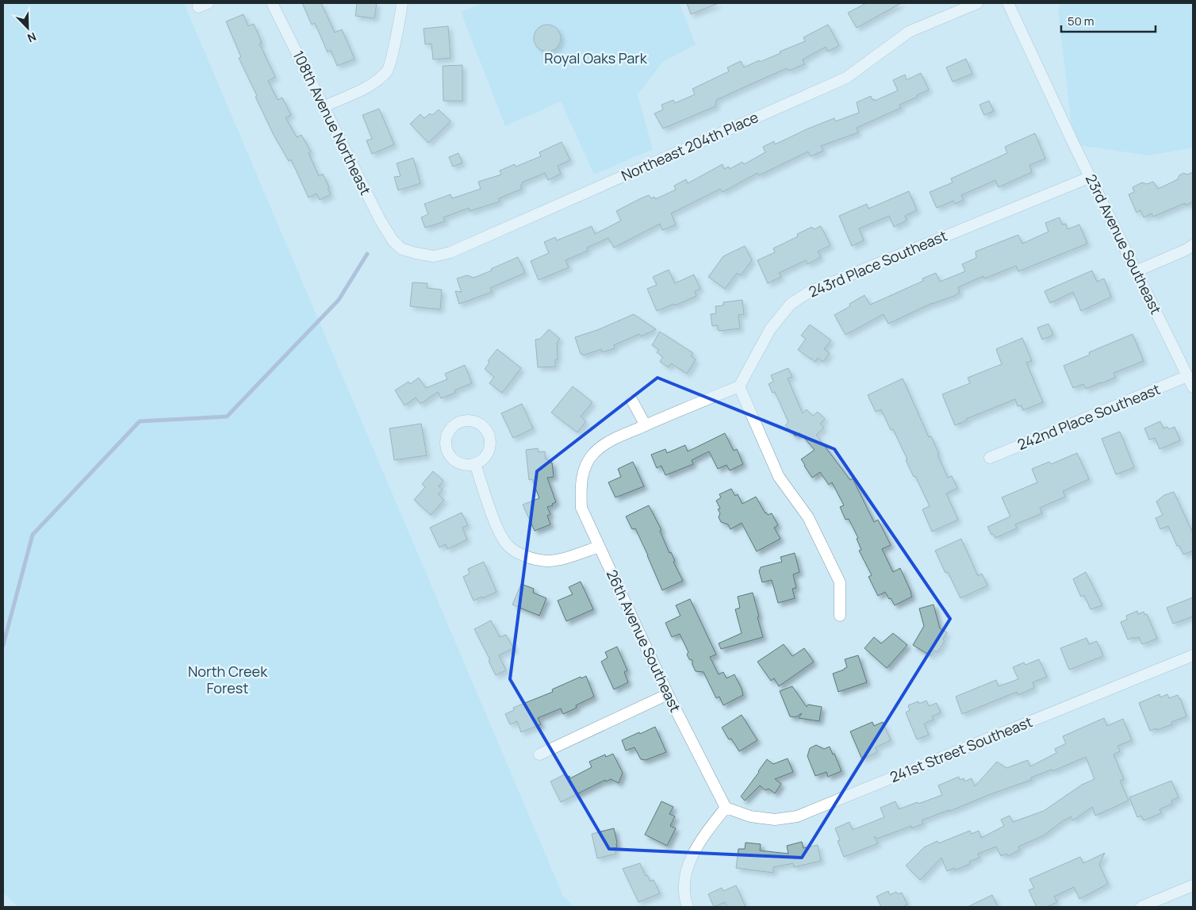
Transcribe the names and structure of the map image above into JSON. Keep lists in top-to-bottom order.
{
  "streets": {
    "street": [
      "108th Avenue Northeast",
      "Northeast 204th Place",
      "23rd Avenue Southeast",
      "243rd Place Southeast",
      "242nd Place Southeast",
      "26th Avenue Southeast",
      "241st Street Southeast"
    ]
  },
  "crossings": [
    ["108th Avenue Northeast", "Northeast 204th Place"],
    ["23rd Avenue Southeast", "243rd Place Southeast"],
    ["23rd Avenue Southeast", "242nd Place Southeast"],
    ["26th Avenue Southeast", "241st Street Southeast"]
  ],
  "parks": ["Royal Oaks Park", "North Creek Forest"],
  "scale_bar": "50 m",
  "north": "bottom right"
}
